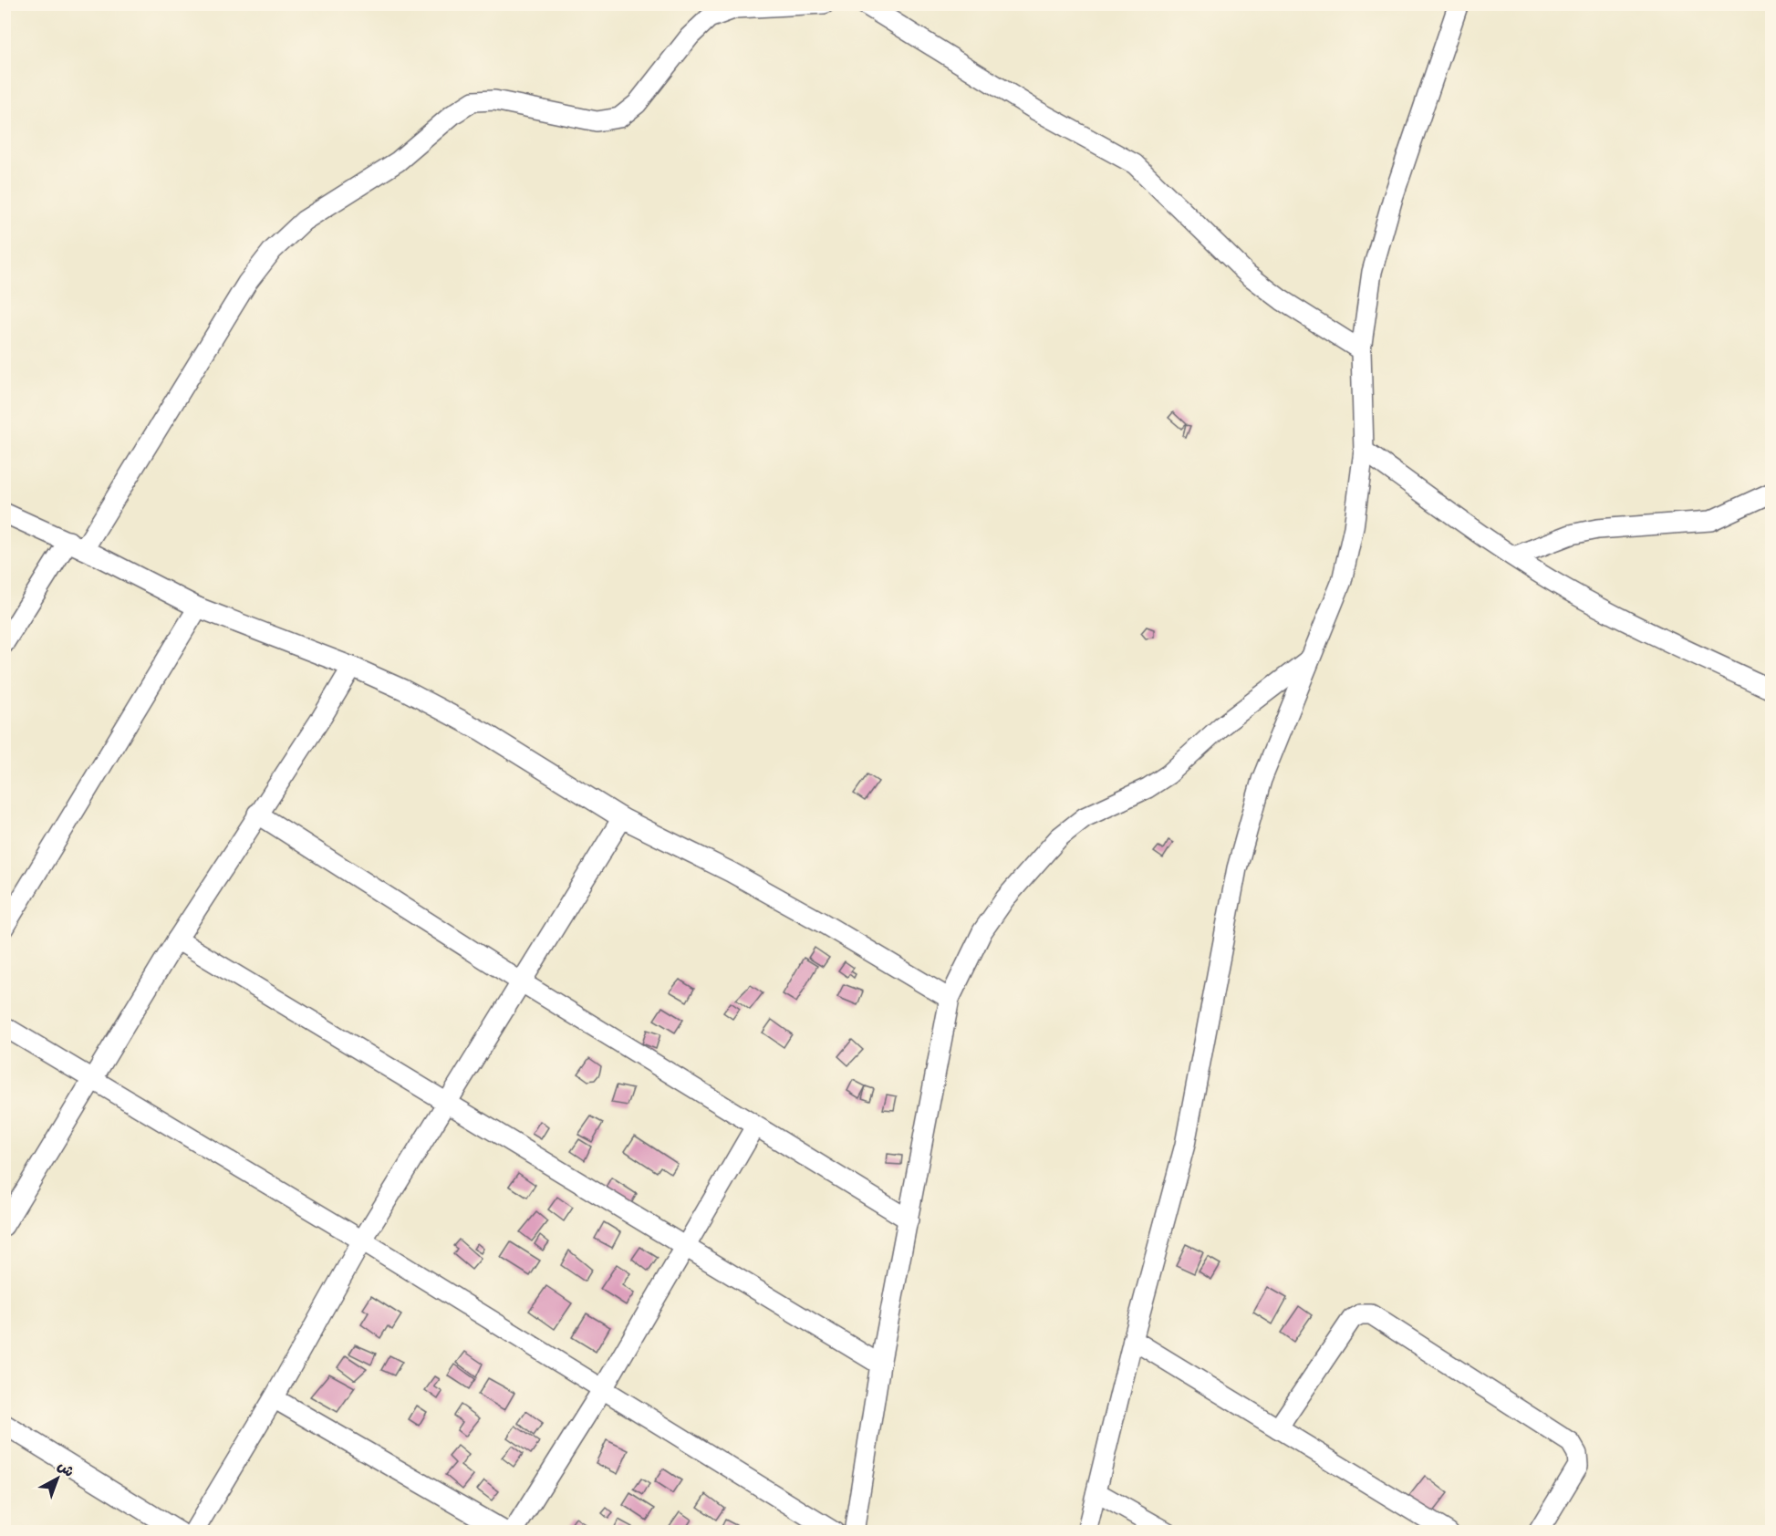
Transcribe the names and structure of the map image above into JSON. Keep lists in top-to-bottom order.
{
  "north": "top right"
}
